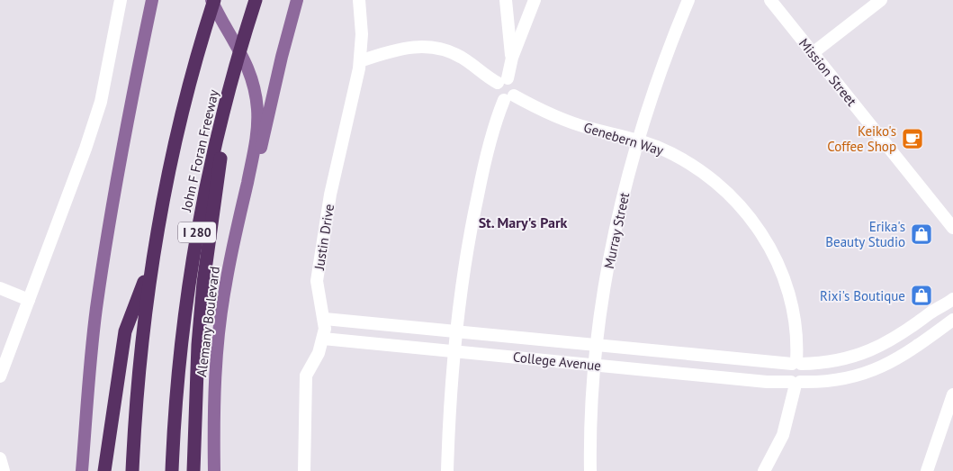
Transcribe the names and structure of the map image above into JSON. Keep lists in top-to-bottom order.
{
  "streets": {
    "highway": ["John F Foran Freeway", "I 280"],
    "main road": ["Alemany Boulevard"],
    "street": [
      "Mission Street",
      "Genebern Way",
      "Murray Street",
      "Justin Drive",
      "College Avenue"
    ]
  },
  "crossings": [
    ["Genebern Way", "Murray Street"],
    ["Genebern Way", "College Avenue"],
    ["John F Foran Freeway", "Alemany Boulevard"],
    ["Murray Street", "College Avenue"],
    ["Justin Drive", "College Avenue"]
  ],
  "districts": ["St. Mary's Park"],
  "places": {
    "cafe": ["Keiko's Coffee Shop"],
    "shop": ["Erika's Beauty Studio", "Rixi's Boutique"]
  }
}
